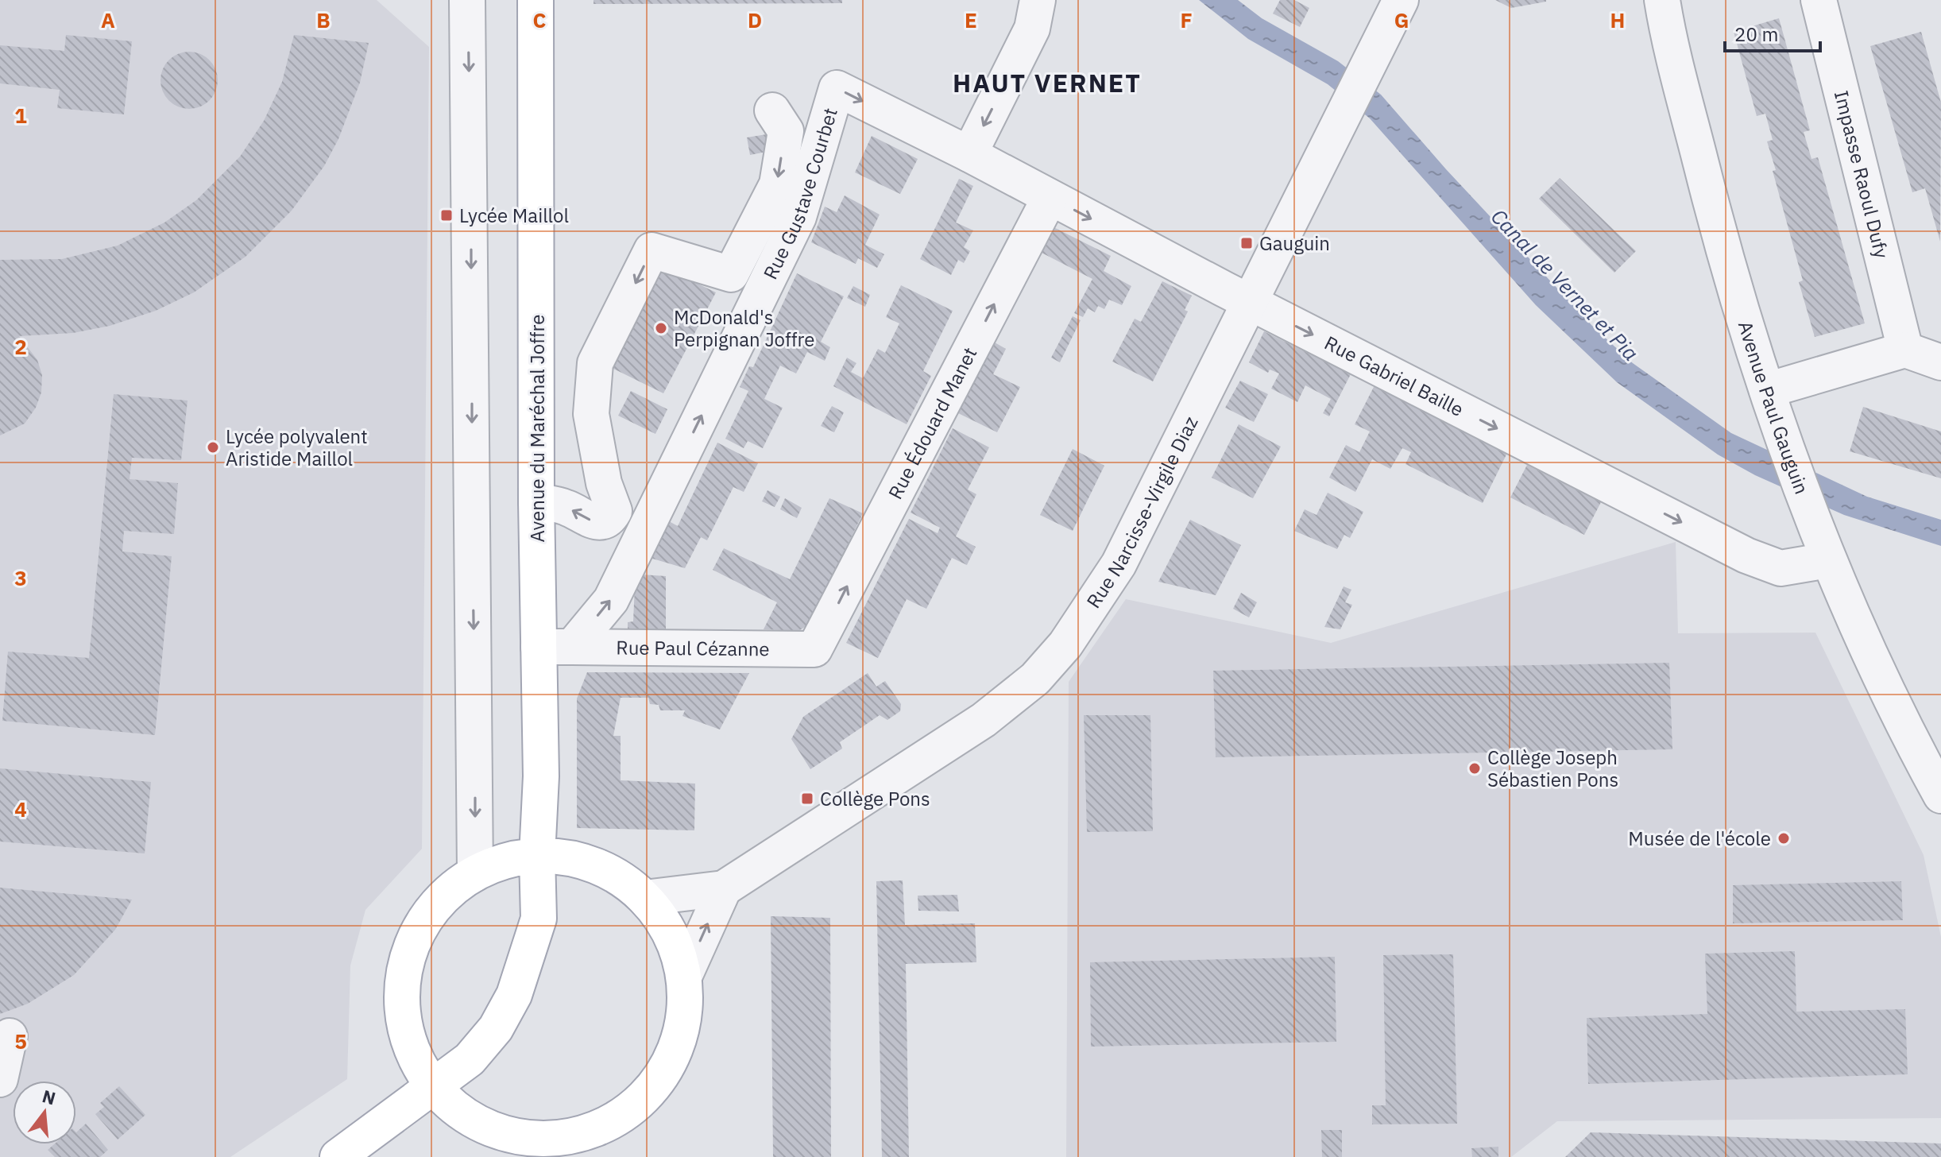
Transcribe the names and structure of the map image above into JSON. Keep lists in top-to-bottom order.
{
  "streets": {
    "main road": ["Avenue du Maréchal Joffre"],
    "street": [
      "Impasse Raoul Dufy",
      "Rue Gustave Courbet",
      "Rue Gabriel Baille",
      "Avenue Paul Gauguin",
      "Rue Édouard Manet",
      "Rue Narcisse-Virgile Diaz",
      "Rue Paul Cézanne"
    ]
  },
  "crossings": [
    ["Rue Gustave Courbet", "Rue Gabriel Baille"],
    ["Rue Gustave Courbet", "Avenue du Maréchal Joffre"],
    ["Rue Gustave Courbet", "Rue Paul Cézanne"],
    ["Rue Gabriel Baille", "Avenue Paul Gauguin"],
    ["Rue Gabriel Baille", "Rue Édouard Manet"],
    ["Rue Gabriel Baille", "Rue Narcisse-Virgile Diaz"],
    ["Rue Édouard Manet", "Rue Paul Cézanne"],
    ["Avenue du Maréchal Joffre", "Rue Paul Cézanne"]
  ],
  "one_way": ["Rue Gustave Courbet", "Rue Gabriel Baille", "Rue Édouard Manet"],
  "districts": ["HAUT VERNET"],
  "water": ["Canal de Vernet et Pia"],
  "places": {
    "transit": ["Lycée Maillol", "Gauguin", "Collège Pons"],
    "other": [
      "McDonald's Perpignan Joffre",
      "Lycée polyvalent Aristide Maillol",
      "Collège Joseph Sébastien Pons",
      "Musée de l'école"
    ]
  },
  "scale_bar": "20 m",
  "north": "top",
  "grid": {
    "columns": [
      "A",
      "B",
      "C",
      "D",
      "E",
      "F",
      "G",
      "H"
    ],
    "rows": [
      "1",
      "2",
      "3",
      "4",
      "5"
    ]
  }
}
